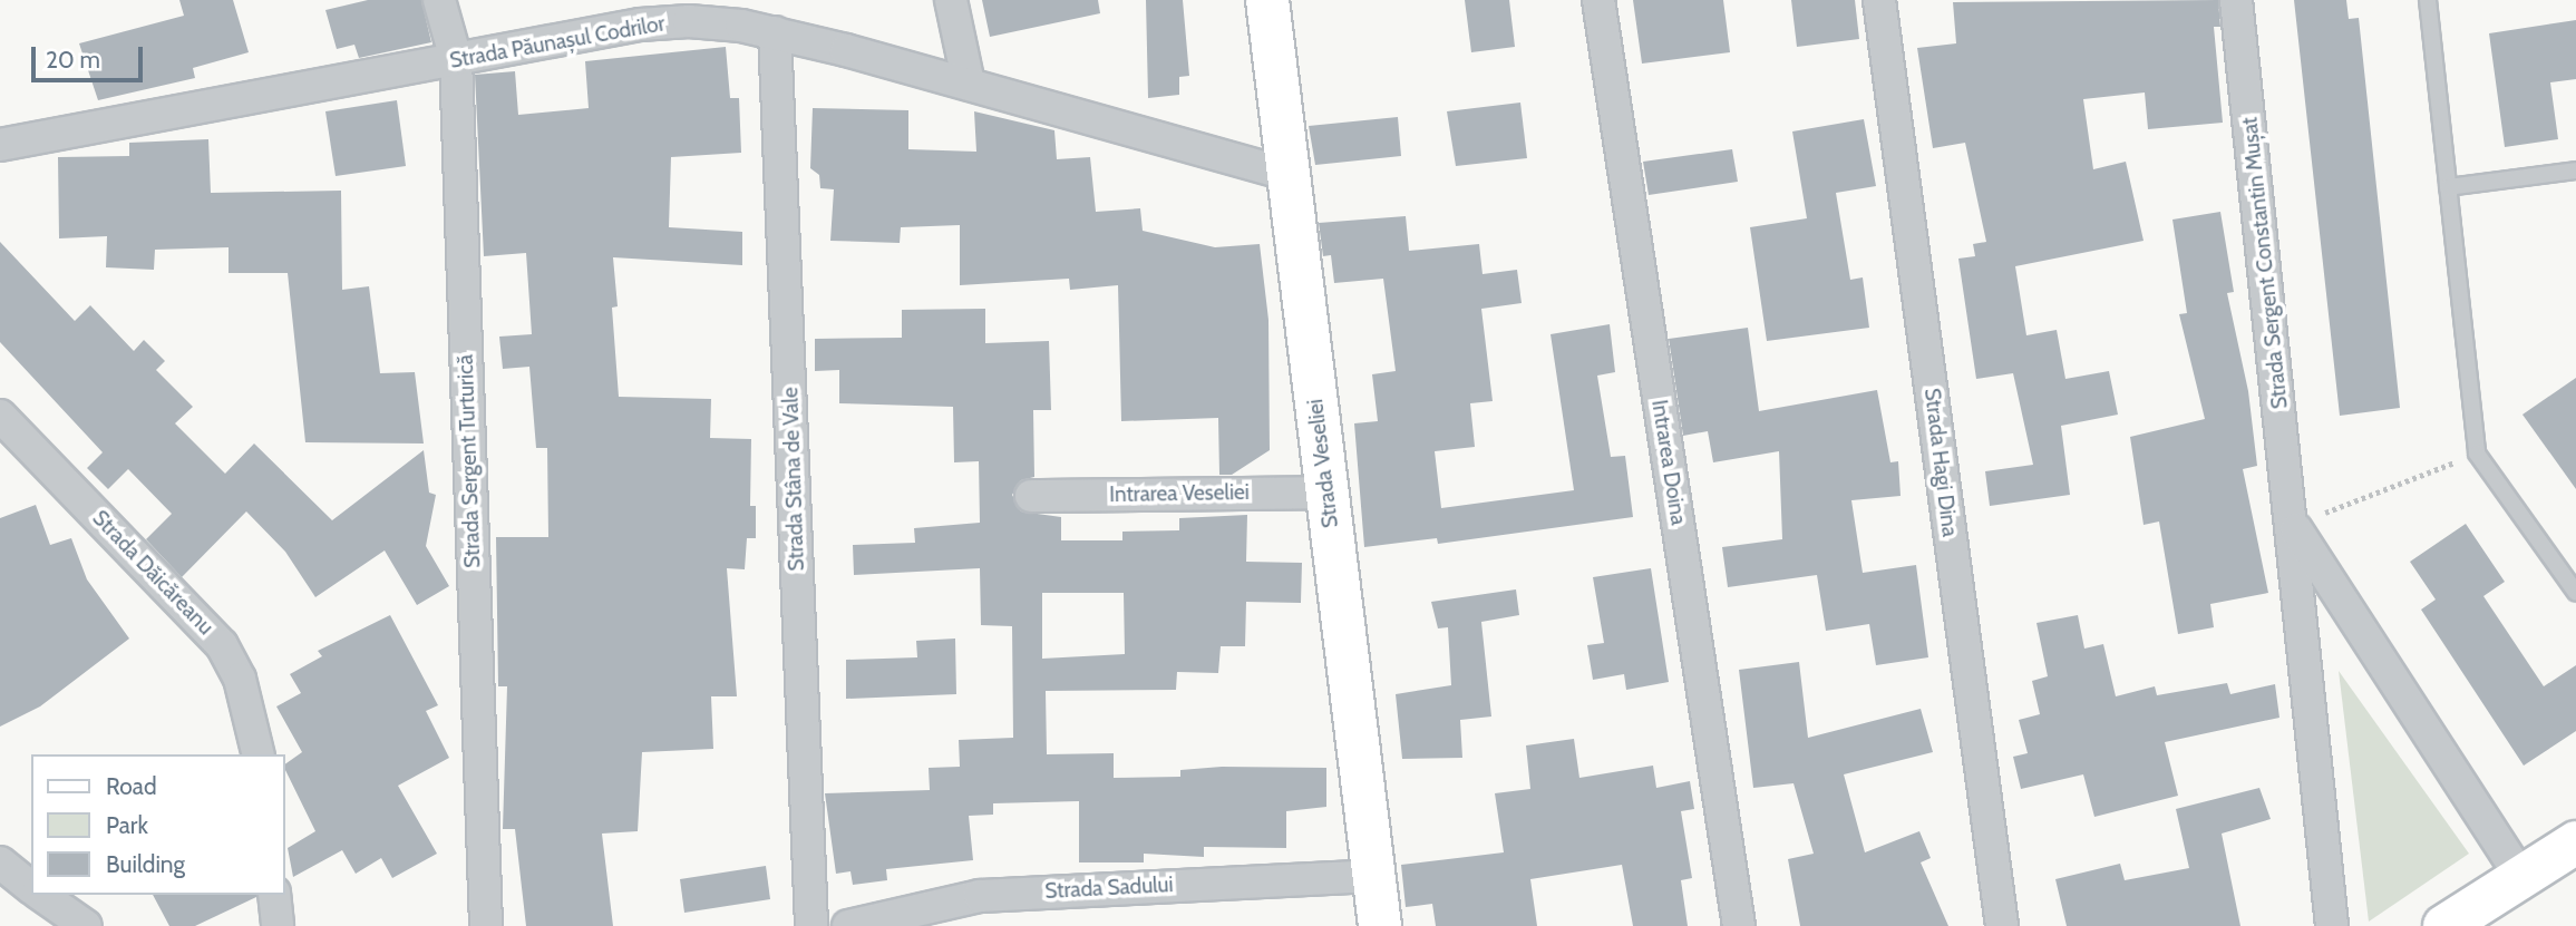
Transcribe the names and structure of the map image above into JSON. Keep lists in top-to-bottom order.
{
  "streets": {
    "street": [
      "Strada Păunașul Codrilor",
      "Strada Sergent Constantin Mușat",
      "Strada Sergent Turturică",
      "Intrarea Doina",
      "Strada Hagi Dina",
      "Strada Veseliei",
      "Strada Stâna de Vale",
      "Intrarea Veseliei",
      "Strada Dăicăreanu",
      "Strada Sadului"
    ]
  },
  "crossings": [
    ["Strada Păunașul Codrilor", "Strada Sergent Turturică"],
    ["Strada Păunașul Codrilor", "Strada Veseliei"],
    ["Strada Păunașul Codrilor", "Strada Stâna de Vale"],
    ["Strada Veseliei", "Intrarea Veseliei"],
    ["Strada Veseliei", "Strada Sadului"]
  ],
  "legend": ["Road", "Park", "Building"],
  "scale_bar": "20 m"
}
